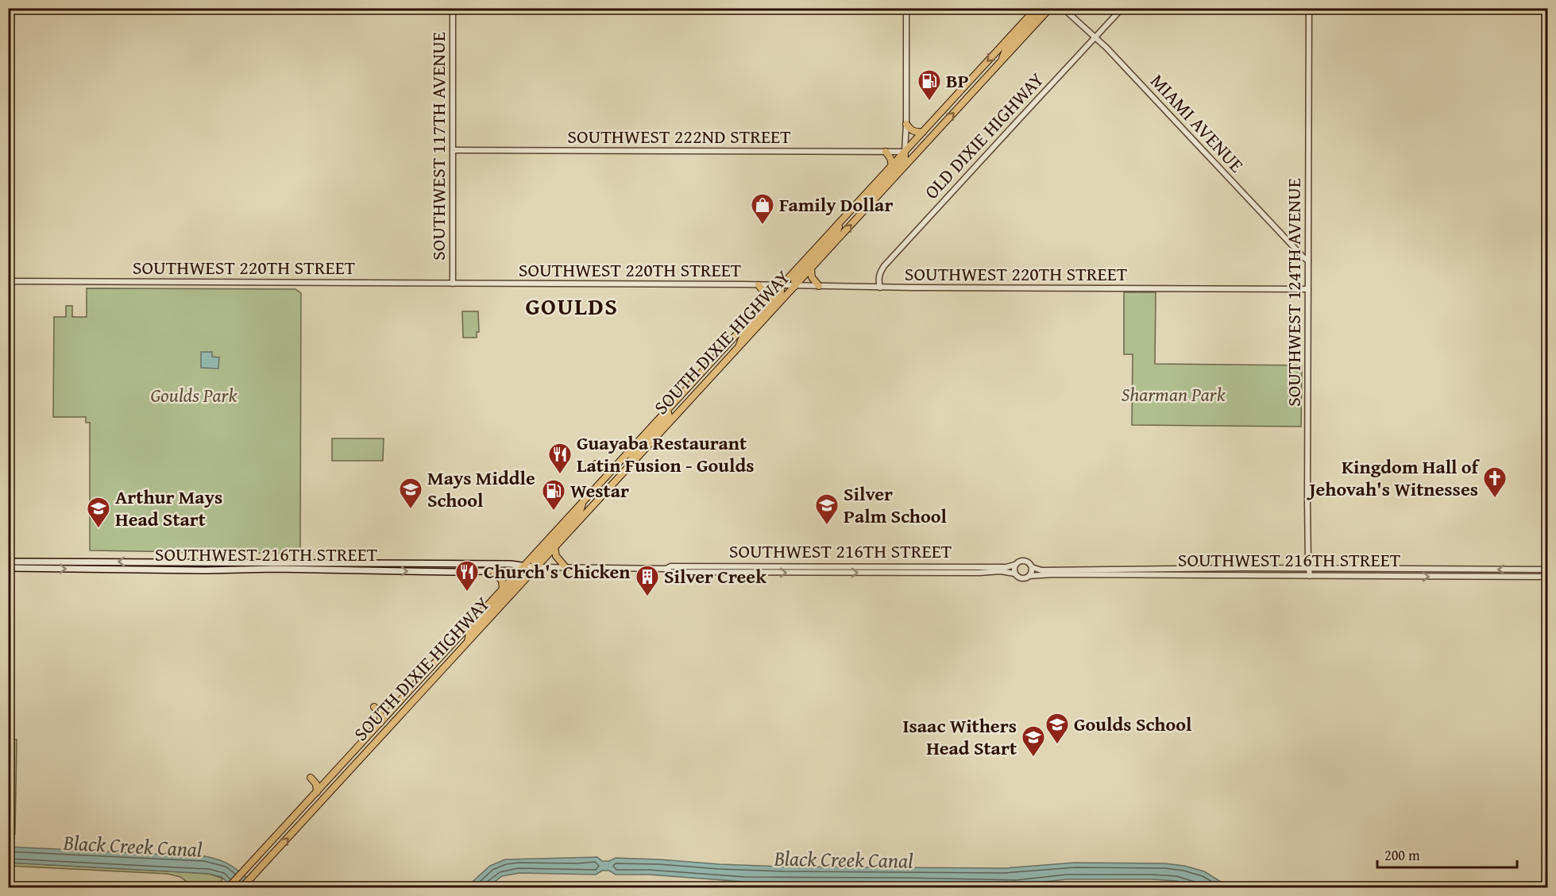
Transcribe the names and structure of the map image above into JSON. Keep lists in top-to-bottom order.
{
  "streets": {
    "highway": ["SOUTH DIXIE HIGHWAY"],
    "main road": ["SOUTHWEST 216TH STREET"],
    "street": [
      "MIAMI AVENUE",
      "OLD DIXIE HIGHWAY",
      "SOUTHWEST 222ND STREET",
      "SOUTHWEST 117TH AVENUE",
      "SOUTHWEST 220TH STREET",
      "SOUTHWEST 124TH AVENUE"
    ]
  },
  "crossings": [
    ["MIAMI AVENUE", "OLD DIXIE HIGHWAY"],
    ["MIAMI AVENUE", "SOUTHWEST 124TH AVENUE"],
    ["OLD DIXIE HIGHWAY", "SOUTHWEST 220TH STREET"],
    ["SOUTHWEST 222ND STREET", "SOUTHWEST 117TH AVENUE"],
    ["SOUTHWEST 222ND STREET", "SOUTH DIXIE HIGHWAY"],
    ["SOUTHWEST 117TH AVENUE", "SOUTHWEST 220TH STREET"],
    ["SOUTHWEST 220TH STREET", "SOUTHWEST 124TH AVENUE"],
    ["SOUTHWEST 220TH STREET", "SOUTH DIXIE HIGHWAY"],
    ["SOUTHWEST 124TH AVENUE", "SOUTHWEST 216TH STREET"],
    ["SOUTH DIXIE HIGHWAY", "SOUTHWEST 216TH STREET"]
  ],
  "districts": ["GOULDS"],
  "water": ["Black Creek Canal"],
  "parks": ["Sharman Park", "Goulds Park"],
  "places": {
    "fuel station": ["BP", "Westar"],
    "shop": ["Family Dollar"],
    "restaurant": ["Guayaba Restaurant Latin Fusion - Goulds", "Church's Chicken"],
    "church": ["Kingdom Hall of Jehovah's Witnesses"],
    "school or university": [
      "Mays Middle School",
      "Silver Palm School",
      "Arthur Mays Head Start",
      "Goulds School",
      "Isaac Withers Head Start"
    ],
    "building": ["Silver Creek"]
  },
  "scale_bar": "200 m"
}
